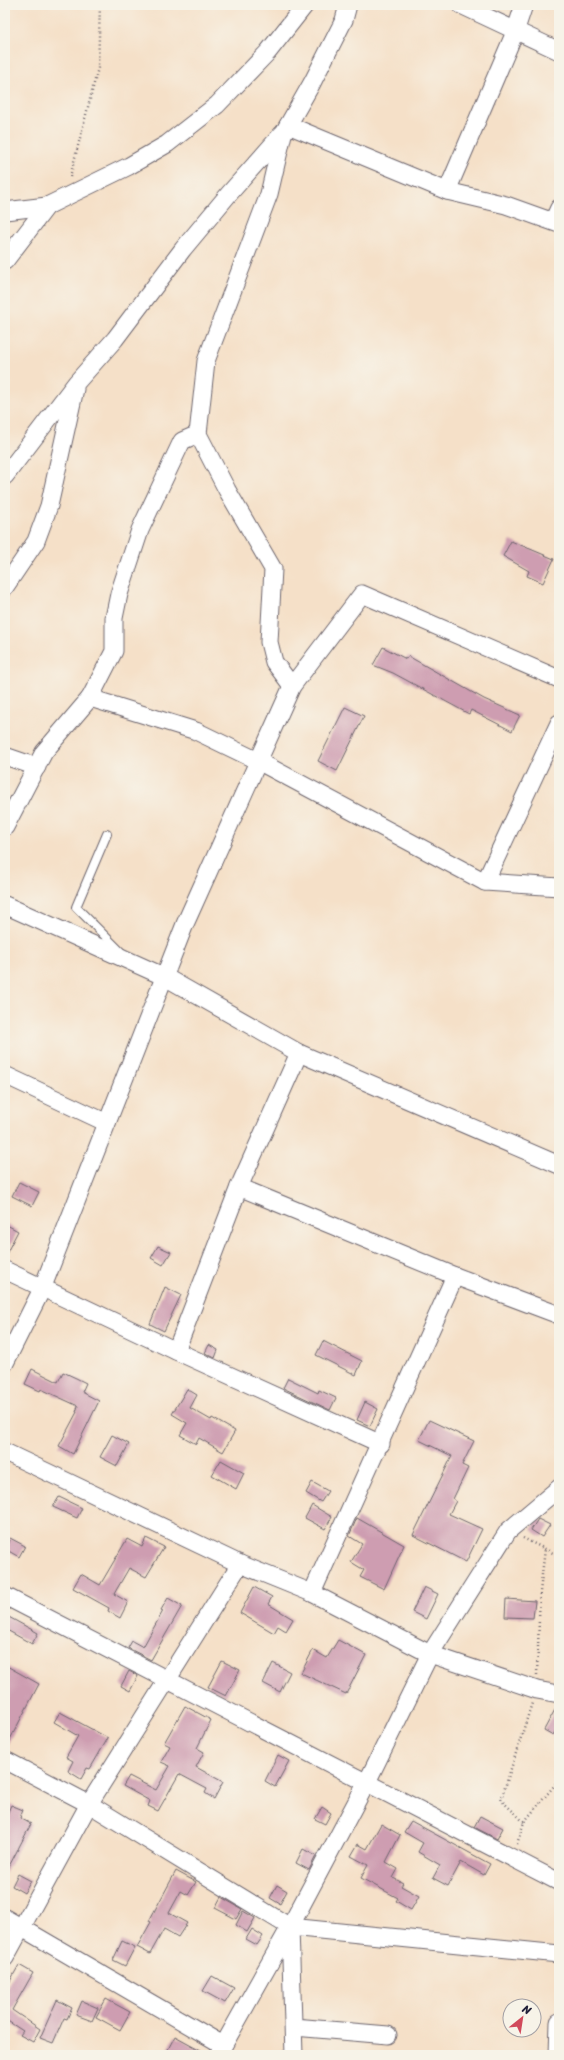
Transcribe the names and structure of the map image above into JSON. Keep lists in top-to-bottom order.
{
  "north": "top right"
}
